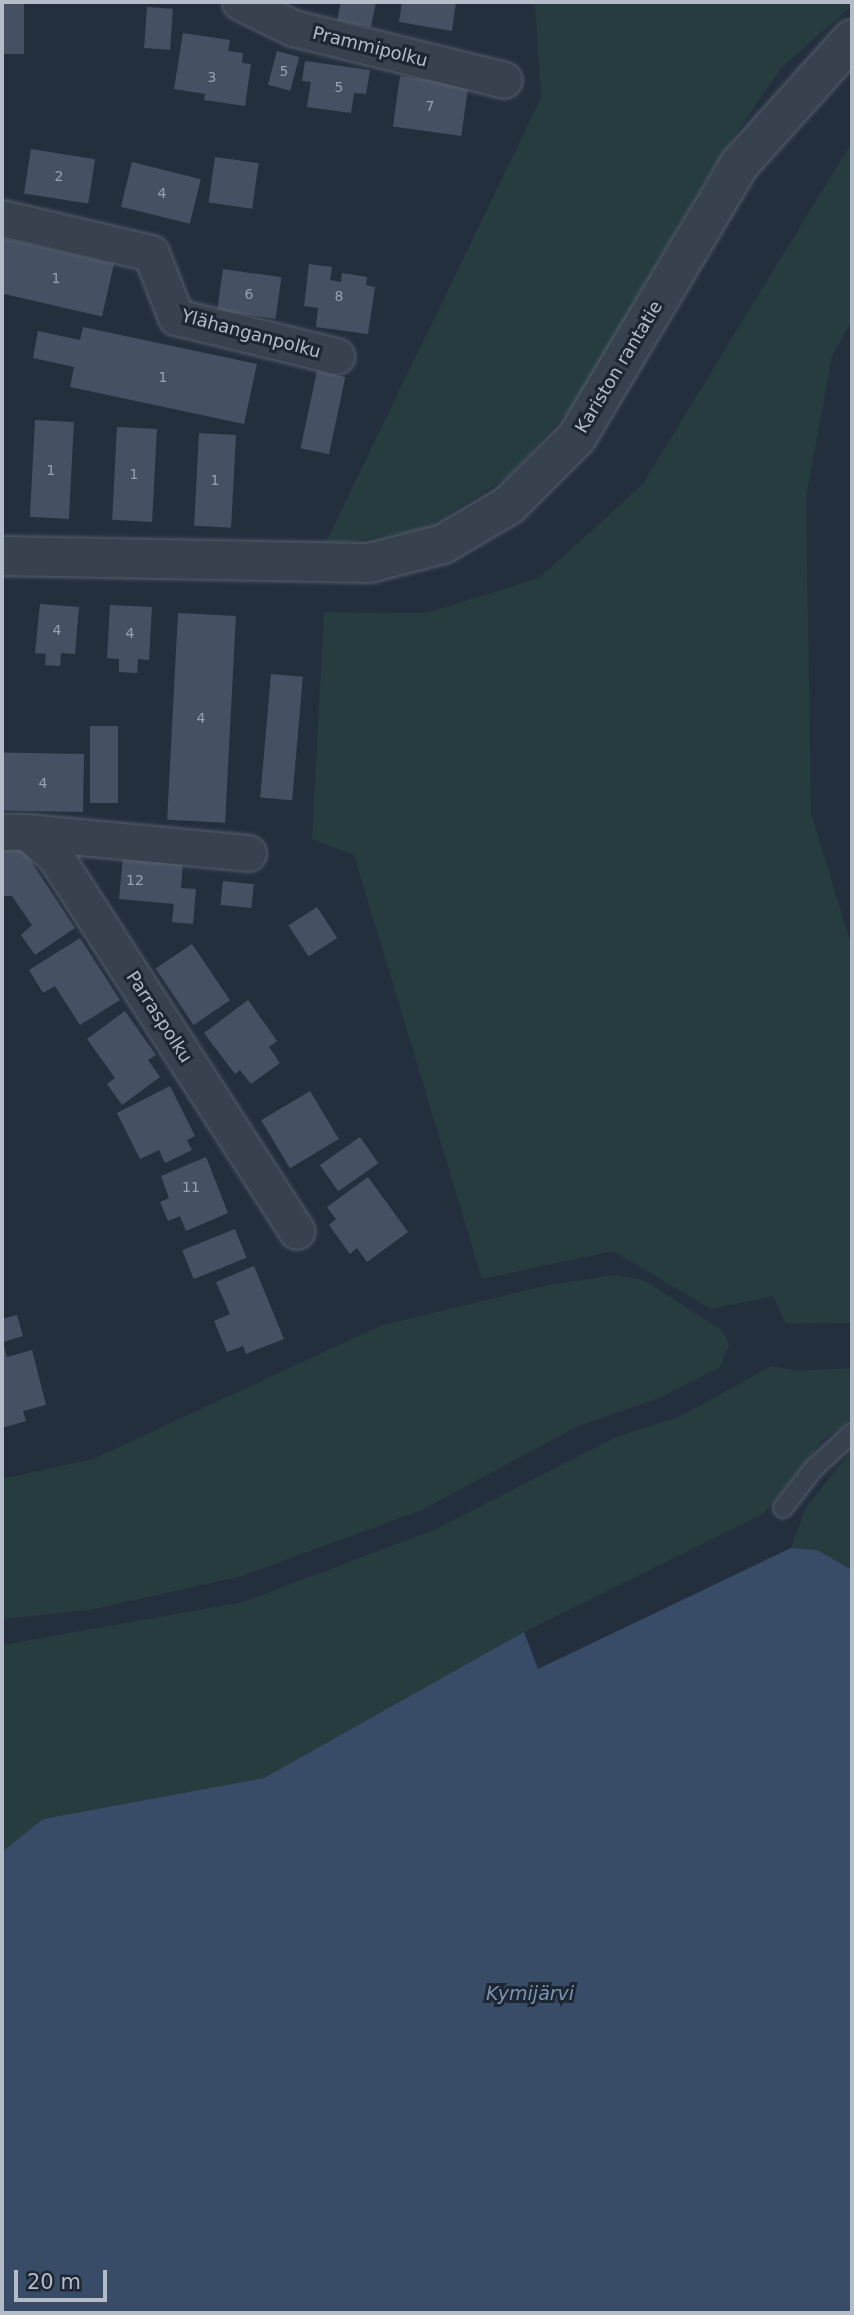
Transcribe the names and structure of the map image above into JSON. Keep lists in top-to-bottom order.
{
  "streets": {
    "street": [
      "Prammipolku",
      "Ylähanganpolku",
      "Kariston rantatie",
      "Parraspolku"
    ]
  },
  "water": ["Kymijärvi"],
  "house_numbers": [
    "5",
    "3",
    "5",
    "7",
    "2",
    "4",
    "1",
    "6",
    "8",
    "1",
    "1",
    "1",
    "1",
    "4",
    "4",
    "4",
    "4",
    "12",
    "11"
  ],
  "scale_bar": "20 m"
}
